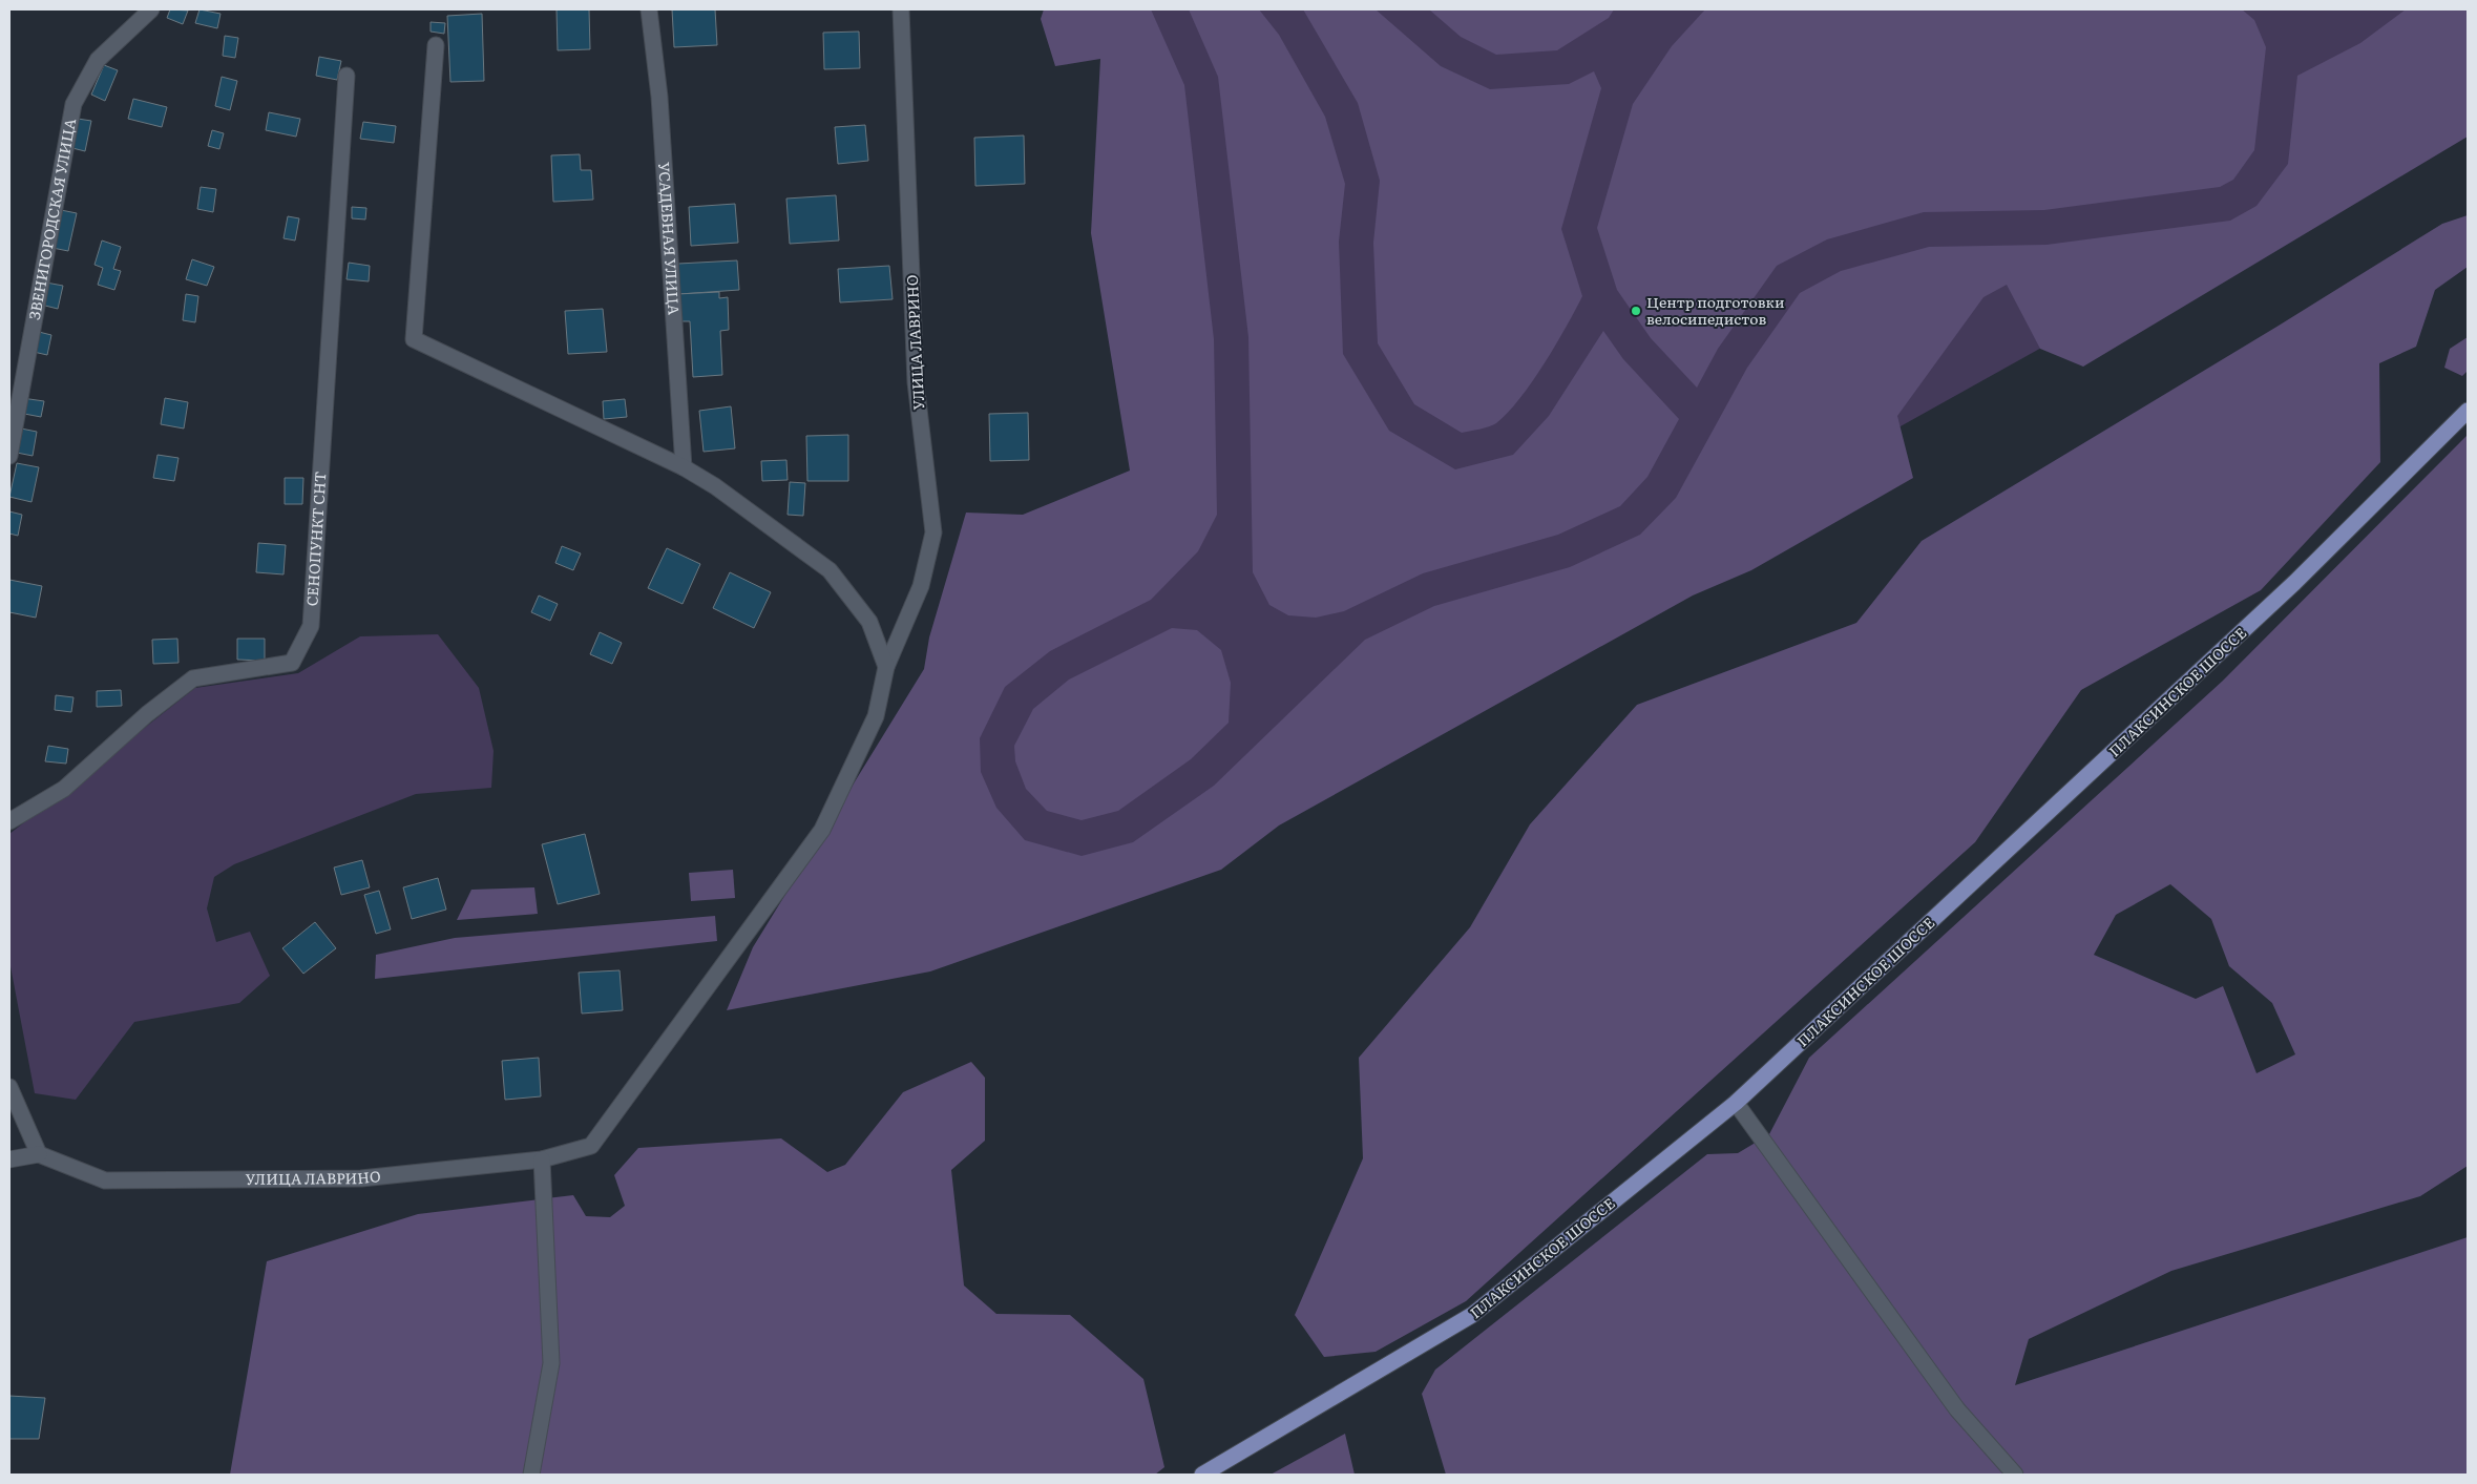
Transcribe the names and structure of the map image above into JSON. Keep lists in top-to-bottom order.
{
  "streets": {
    "main road": ["ПЛАКСИНСКОЕ ШОССЕ"],
    "street": [
      "ЗВЕНИГОРОДСКАЯ УЛИЦА",
      "УСАДЕБНАЯ УЛИЦА",
      "УЛИЦА ЛАВРИНО",
      "СЕНОПУНКТ СНТ"
    ]
  },
  "places": ["Центр подготовки велосипедистов"]
}
